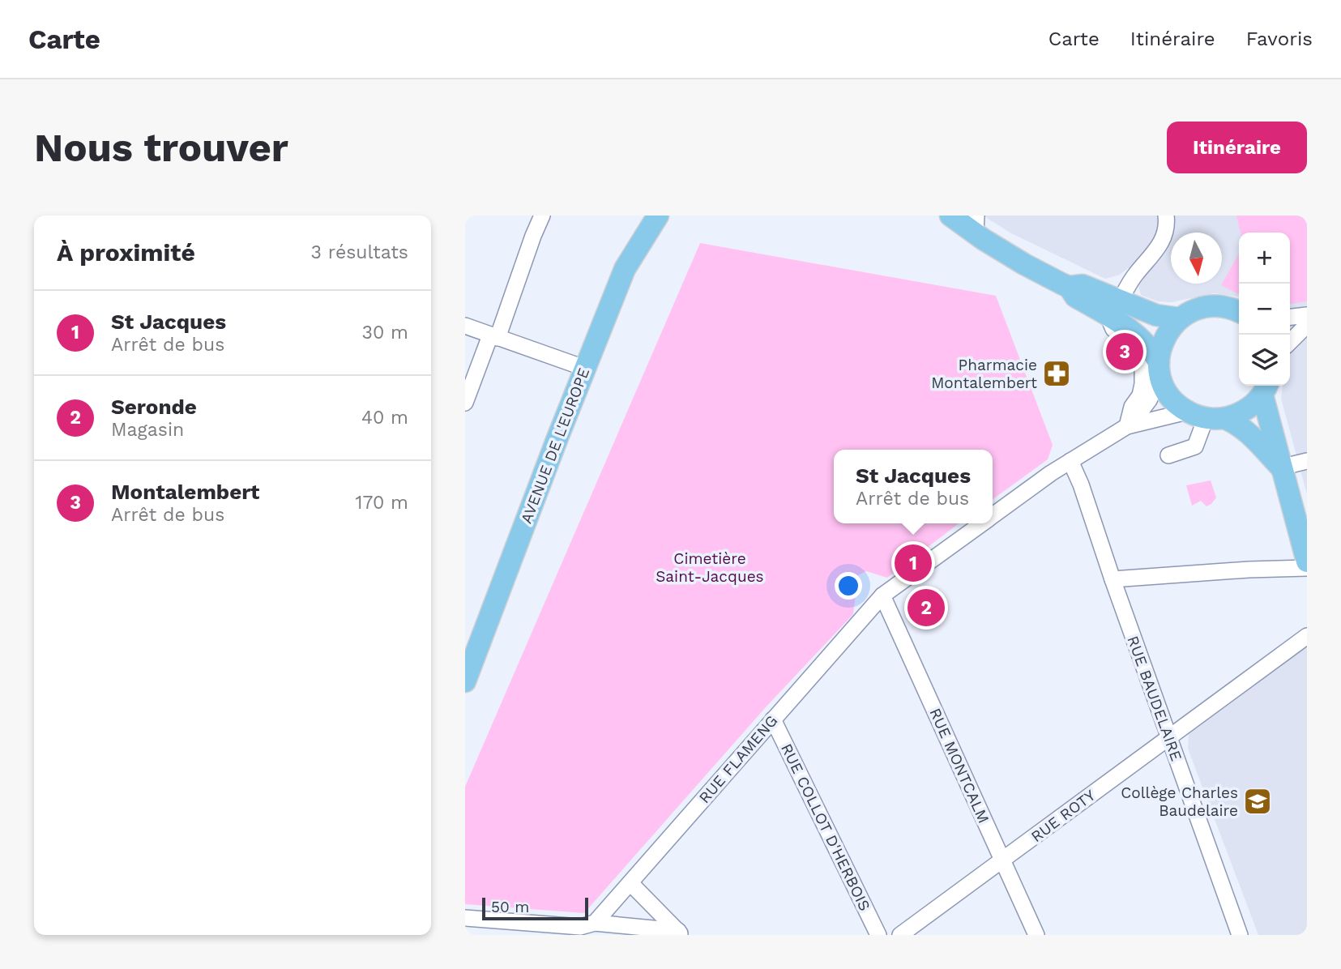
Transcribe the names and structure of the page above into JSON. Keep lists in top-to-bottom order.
{
  "streets": {
    "main road": ["AVENUE DE L'EUROPE"],
    "street": [
      "RUE BAUDELAIRE",
      "RUE FLAMENG",
      "RUE MONTCALM",
      "RUE ROTY",
      "RUE COLLOT D'HERBOIS"
    ]
  },
  "crossings": [
    ["RUE BAUDELAIRE", "RUE FLAMENG"],
    ["RUE BAUDELAIRE", "RUE ROTY"],
    ["RUE FLAMENG", "RUE MONTCALM"],
    ["RUE FLAMENG", "RUE COLLOT D'HERBOIS"],
    ["RUE MONTCALM", "RUE ROTY"]
  ],
  "parks": ["Cimetière Saint-Jacques"],
  "places": {
    "pharmacy": ["Pharmacie Montalembert"],
    "school or university": ["Collège Charles Baudelaire"]
  },
  "scale_bar": "50 m",
  "north": "bottom",
  "page": {
    "header": "Carte",
    "nav": ["Carte", "Itinéraire", "Favoris"],
    "buttons": "Itinéraire",
    "title": "Nous trouver",
    "heading": ["À proximité", "3 résultats"],
    "map_buttons": ["+", "−"],
    "list": [
      {
        "mark": "1",
        "name": "St Jacques",
        "note": "Arrêt de bus",
        "value": "30 m"
      },
      {
        "mark": "2",
        "name": "Seronde",
        "note": "Magasin",
        "value": "40 m"
      },
      {
        "mark": "3",
        "name": "Montalembert",
        "note": "Arrêt de bus",
        "value": "170 m"
      }
    ],
    "pins": ["3", "1", "2"],
    "popup": ["St Jacques", "Arrêt de bus"],
    "scale": "50 m"
  }
}
